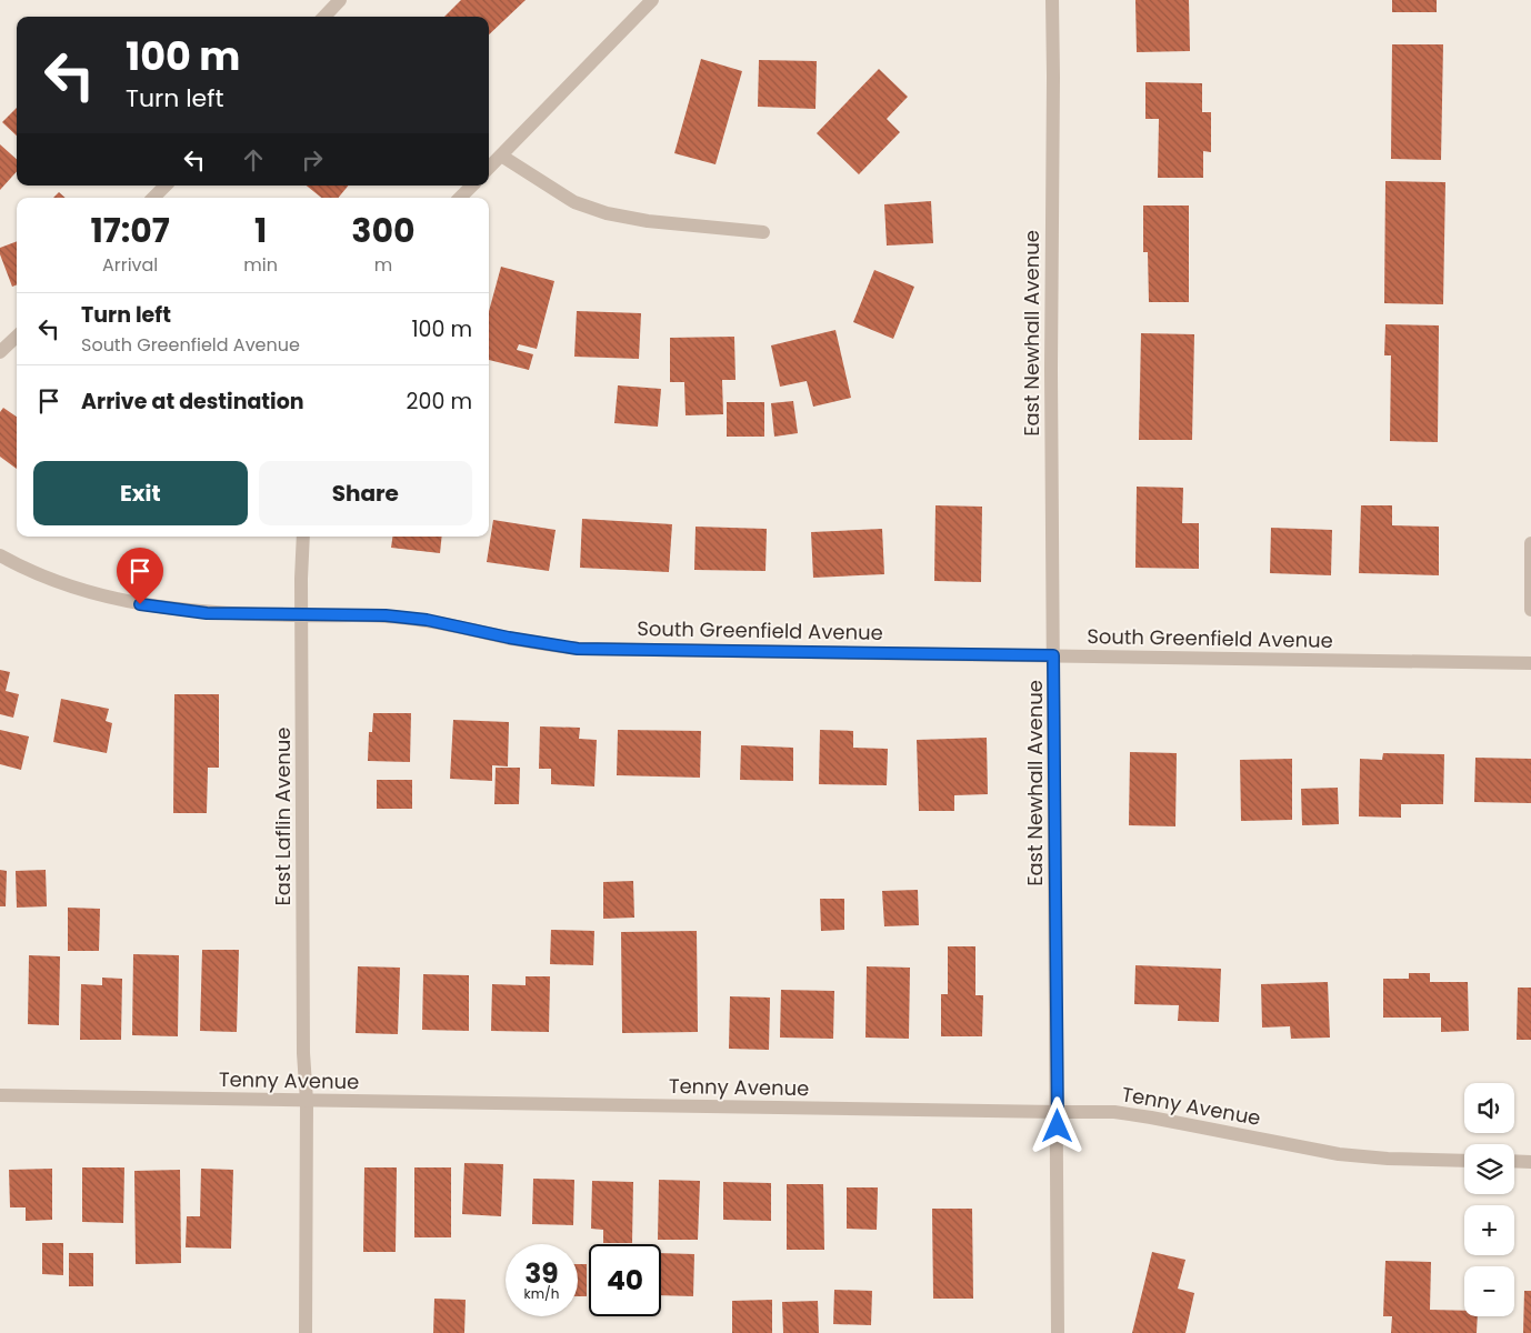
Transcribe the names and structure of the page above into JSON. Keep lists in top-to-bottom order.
{
  "streets": {
    "street": [
      "East Newhall Avenue",
      "South Greenfield Avenue",
      "East Laflin Avenue",
      "Tenny Avenue"
    ]
  },
  "crossings": [
    ["East Newhall Avenue", "South Greenfield Avenue"],
    ["East Newhall Avenue", "Tenny Avenue"],
    ["South Greenfield Avenue", "East Laflin Avenue"],
    ["East Laflin Avenue", "Tenny Avenue"]
  ],
  "page": {
    "turn": ["100 m", "Turn left"],
    "eta": [
      "17:07",
      "Arrival",
      "1",
      "min",
      "300",
      "m"
    ],
    "list": [
      {
        "name": "Turn left",
        "note": "South Greenfield Avenue",
        "value": "100 m"
      },
      {
        "name": "Arrive at destination",
        "value": "200 m"
      }
    ],
    "buttons": ["Exit", "Share"],
    "map_buttons": ["+", "−"],
    "speed": "39 km/h",
    "limit": "40"
  }
}
